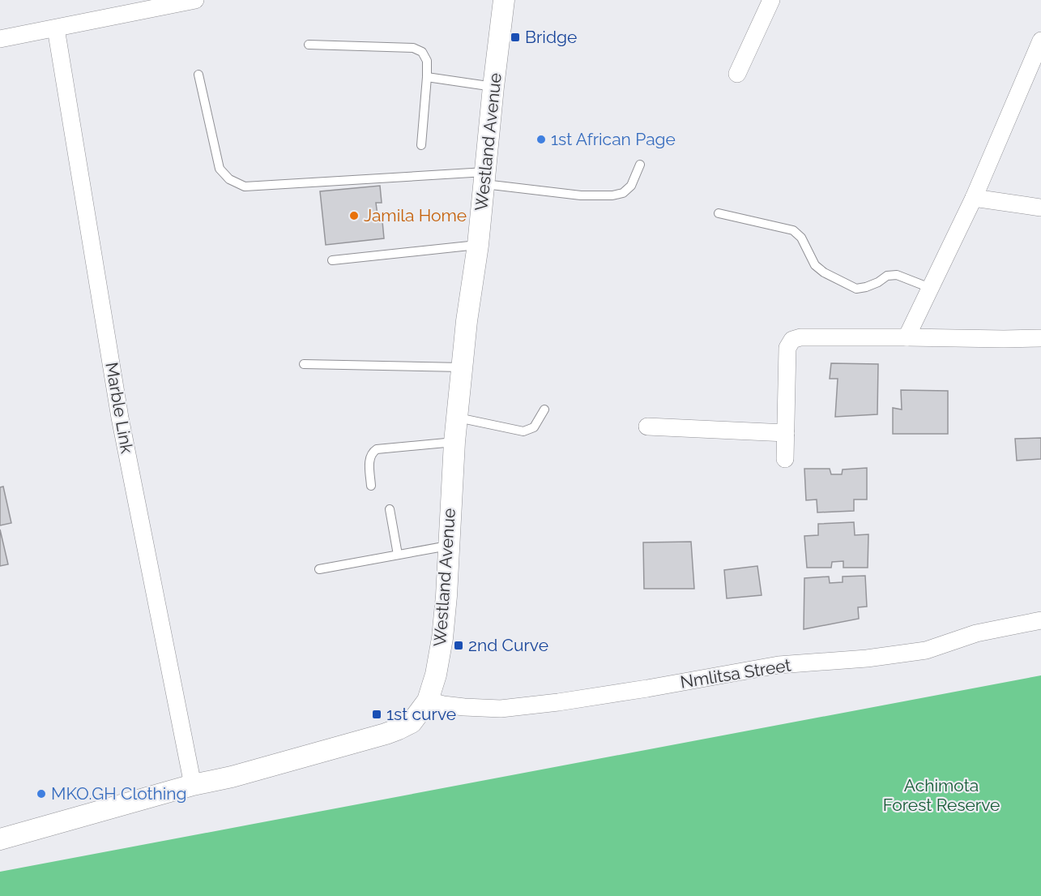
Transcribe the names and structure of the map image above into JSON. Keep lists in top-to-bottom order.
{
  "streets": {
    "street": ["Westland Avenue", "Marble Link", "Nmlitsa Street"]
  },
  "crossings": [
    ["Westland Avenue", "Marble Link"],
    ["Westland Avenue", "Nmlitsa Street"]
  ],
  "parks": ["Achimota Forest Reserve"],
  "places": {
    "transit": ["Bridge", "2nd Curve", "1st curve"],
    "other": ["1st African Page", "Jamila Home", "MKO.GH Clothing"]
  }
}
